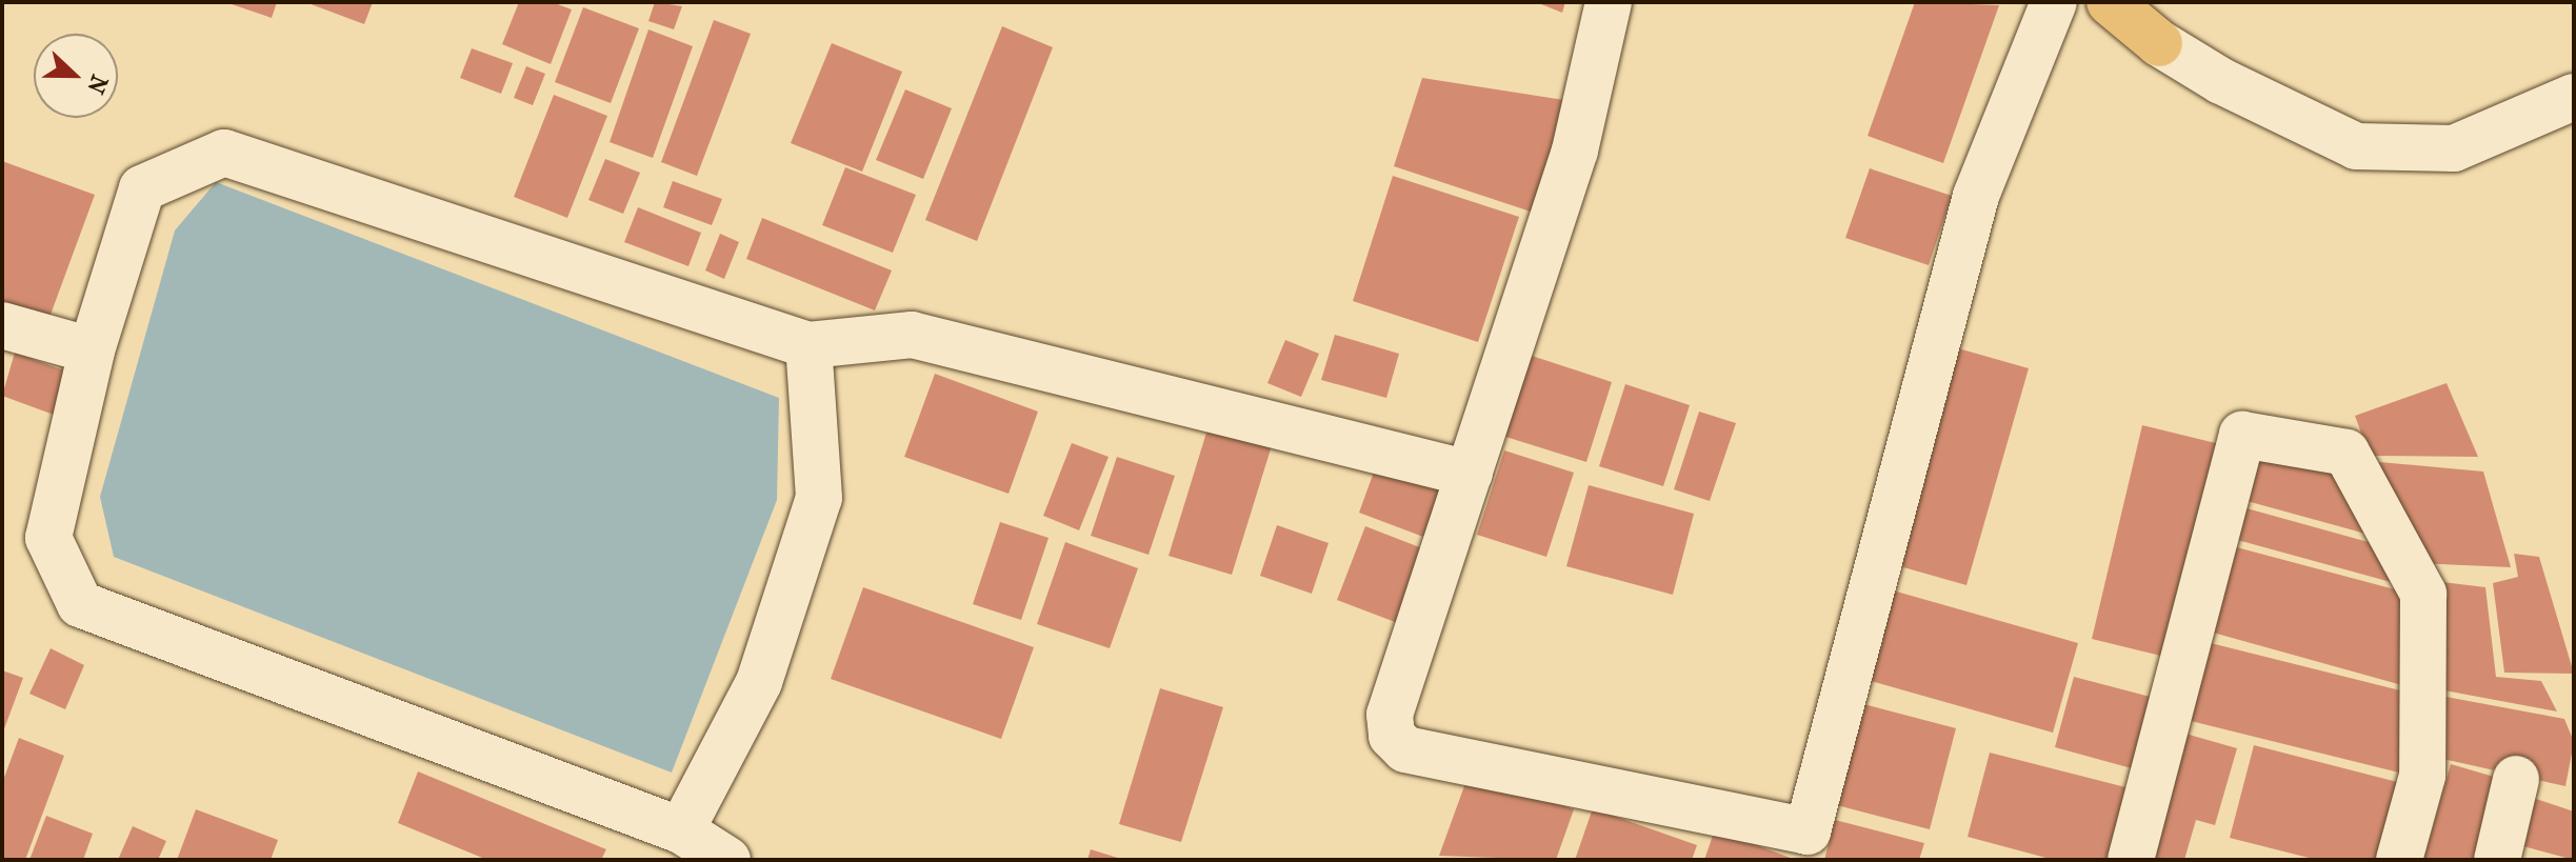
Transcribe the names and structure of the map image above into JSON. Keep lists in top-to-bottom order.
{
  "north": "right"
}
